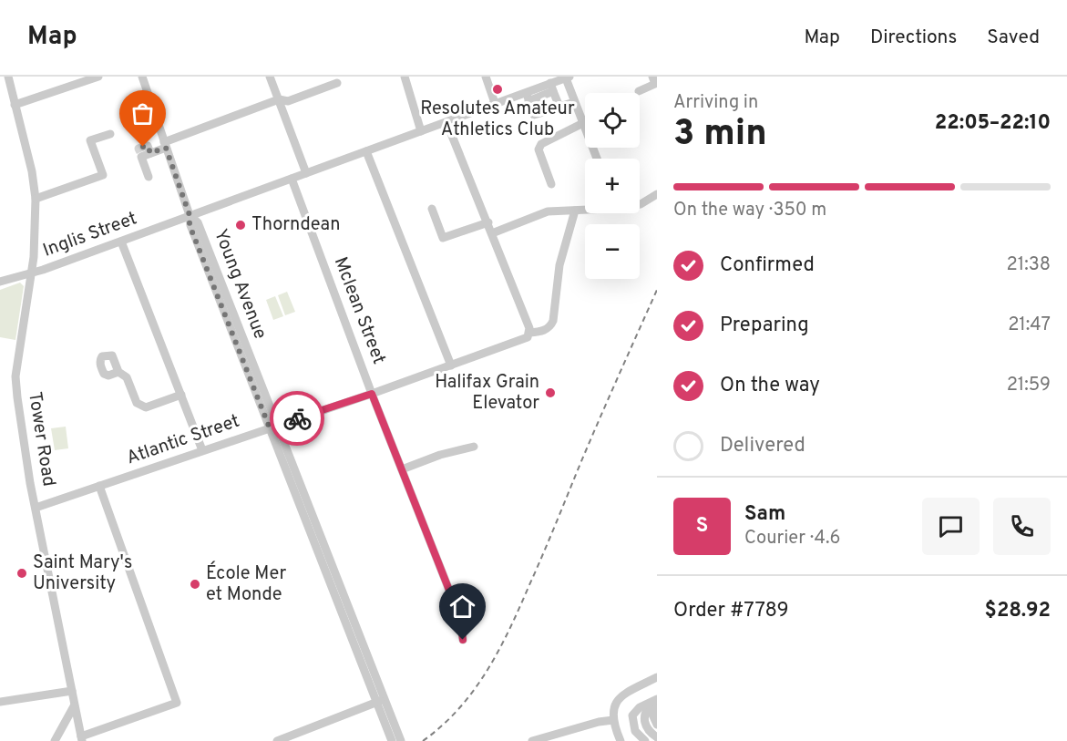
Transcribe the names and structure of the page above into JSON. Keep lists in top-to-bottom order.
{
  "streets": {
    "street": [
      "Inglis Street",
      "Young Avenue",
      "Mclean Street",
      "Tower Road",
      "Atlantic Street"
    ]
  },
  "crossings": [
    ["Inglis Street", "Young Avenue"],
    ["Inglis Street", "Mclean Street"],
    ["Inglis Street", "Tower Road"],
    ["Young Avenue", "Atlantic Street"],
    ["Mclean Street", "Atlantic Street"],
    ["Tower Road", "Atlantic Street"]
  ],
  "places": [
    "Resolutes Amateur Athletics Club",
    "Thorndean",
    "Halifax Grain Elevator",
    "Saint Mary's University",
    "École Mer et Monde"
  ],
  "page": {
    "header": "Map",
    "nav": ["Map", "Directions", "Saved"],
    "heading": ["3 min", "Arriving in", "22:05–22:10"],
    "panel": [
      "Sam",
      "Courier · 4.6",
      "Order #7789",
      "$28.92"
    ],
    "map_buttons": ["+", "−"],
    "bar": "On the way · 350 m",
    "list": [
      ["Confirmed", "21:38"],
      ["Preparing", "21:47"],
      ["On the way", "21:59"],
      "Delivered"
    ],
    "round": "S"
  }
}
